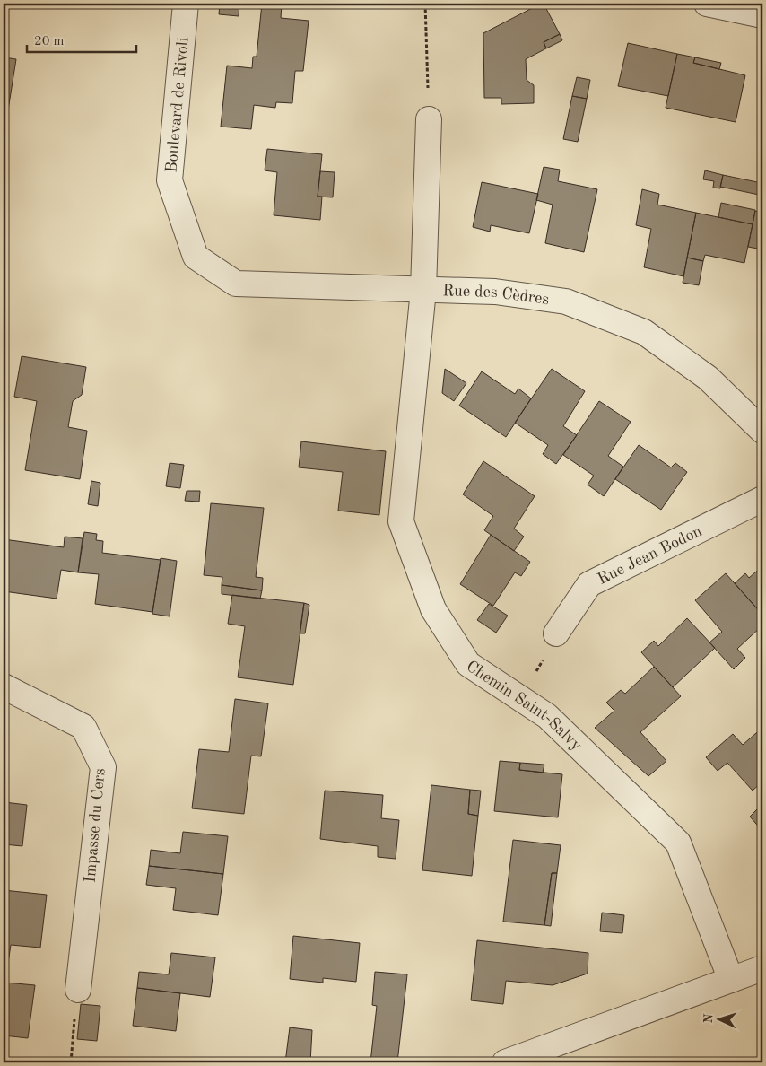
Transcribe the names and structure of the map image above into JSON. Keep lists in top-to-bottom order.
{
  "streets": {
    "street": [
      "Boulevard de Rivoli",
      "Rue des Cèdres",
      "Rue Jean Bodon",
      "Chemin Saint-Salvy",
      "Impasse du Cers"
    ]
  },
  "crossings": [
    ["Boulevard de Rivoli", "Rue des Cèdres"],
    ["Rue des Cèdres", "Chemin Saint-Salvy"]
  ],
  "scale_bar": "20 m",
  "north": "left"
}
